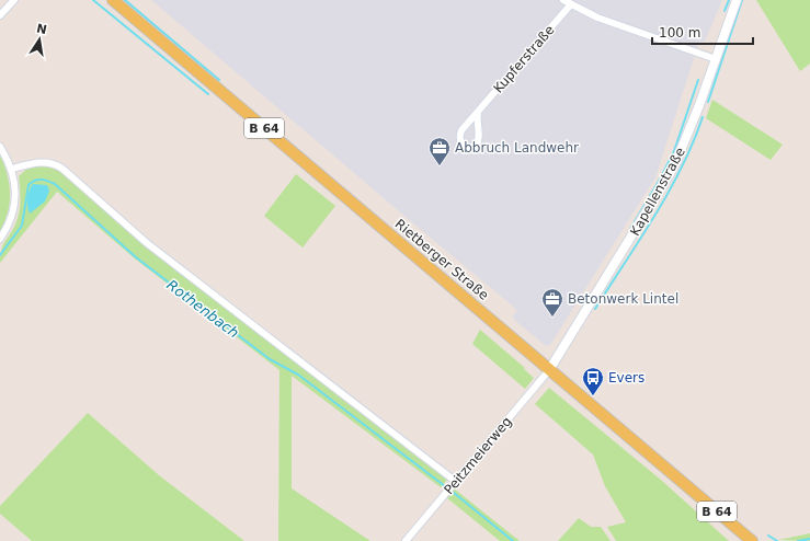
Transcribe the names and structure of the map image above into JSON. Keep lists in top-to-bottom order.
{
  "streets": {
    "main road": ["B 64", "Rietberger Straße"],
    "street": ["Kupferstraße", "Kapellenstraße", "Peitzmeierweg"]
  },
  "crossings": [
    ["Kapellenstraße", "Rietberger Straße"],
    ["Kapellenstraße", "Peitzmeierweg"],
    ["Rietberger Straße", "Peitzmeierweg"]
  ],
  "water": ["Rothenbach"],
  "places": {
    "office": ["Abbruch Landwehr", "Betonwerk Lintel"],
    "bus stop": ["Evers"]
  },
  "scale_bar": "100 m",
  "north": "top"
}
